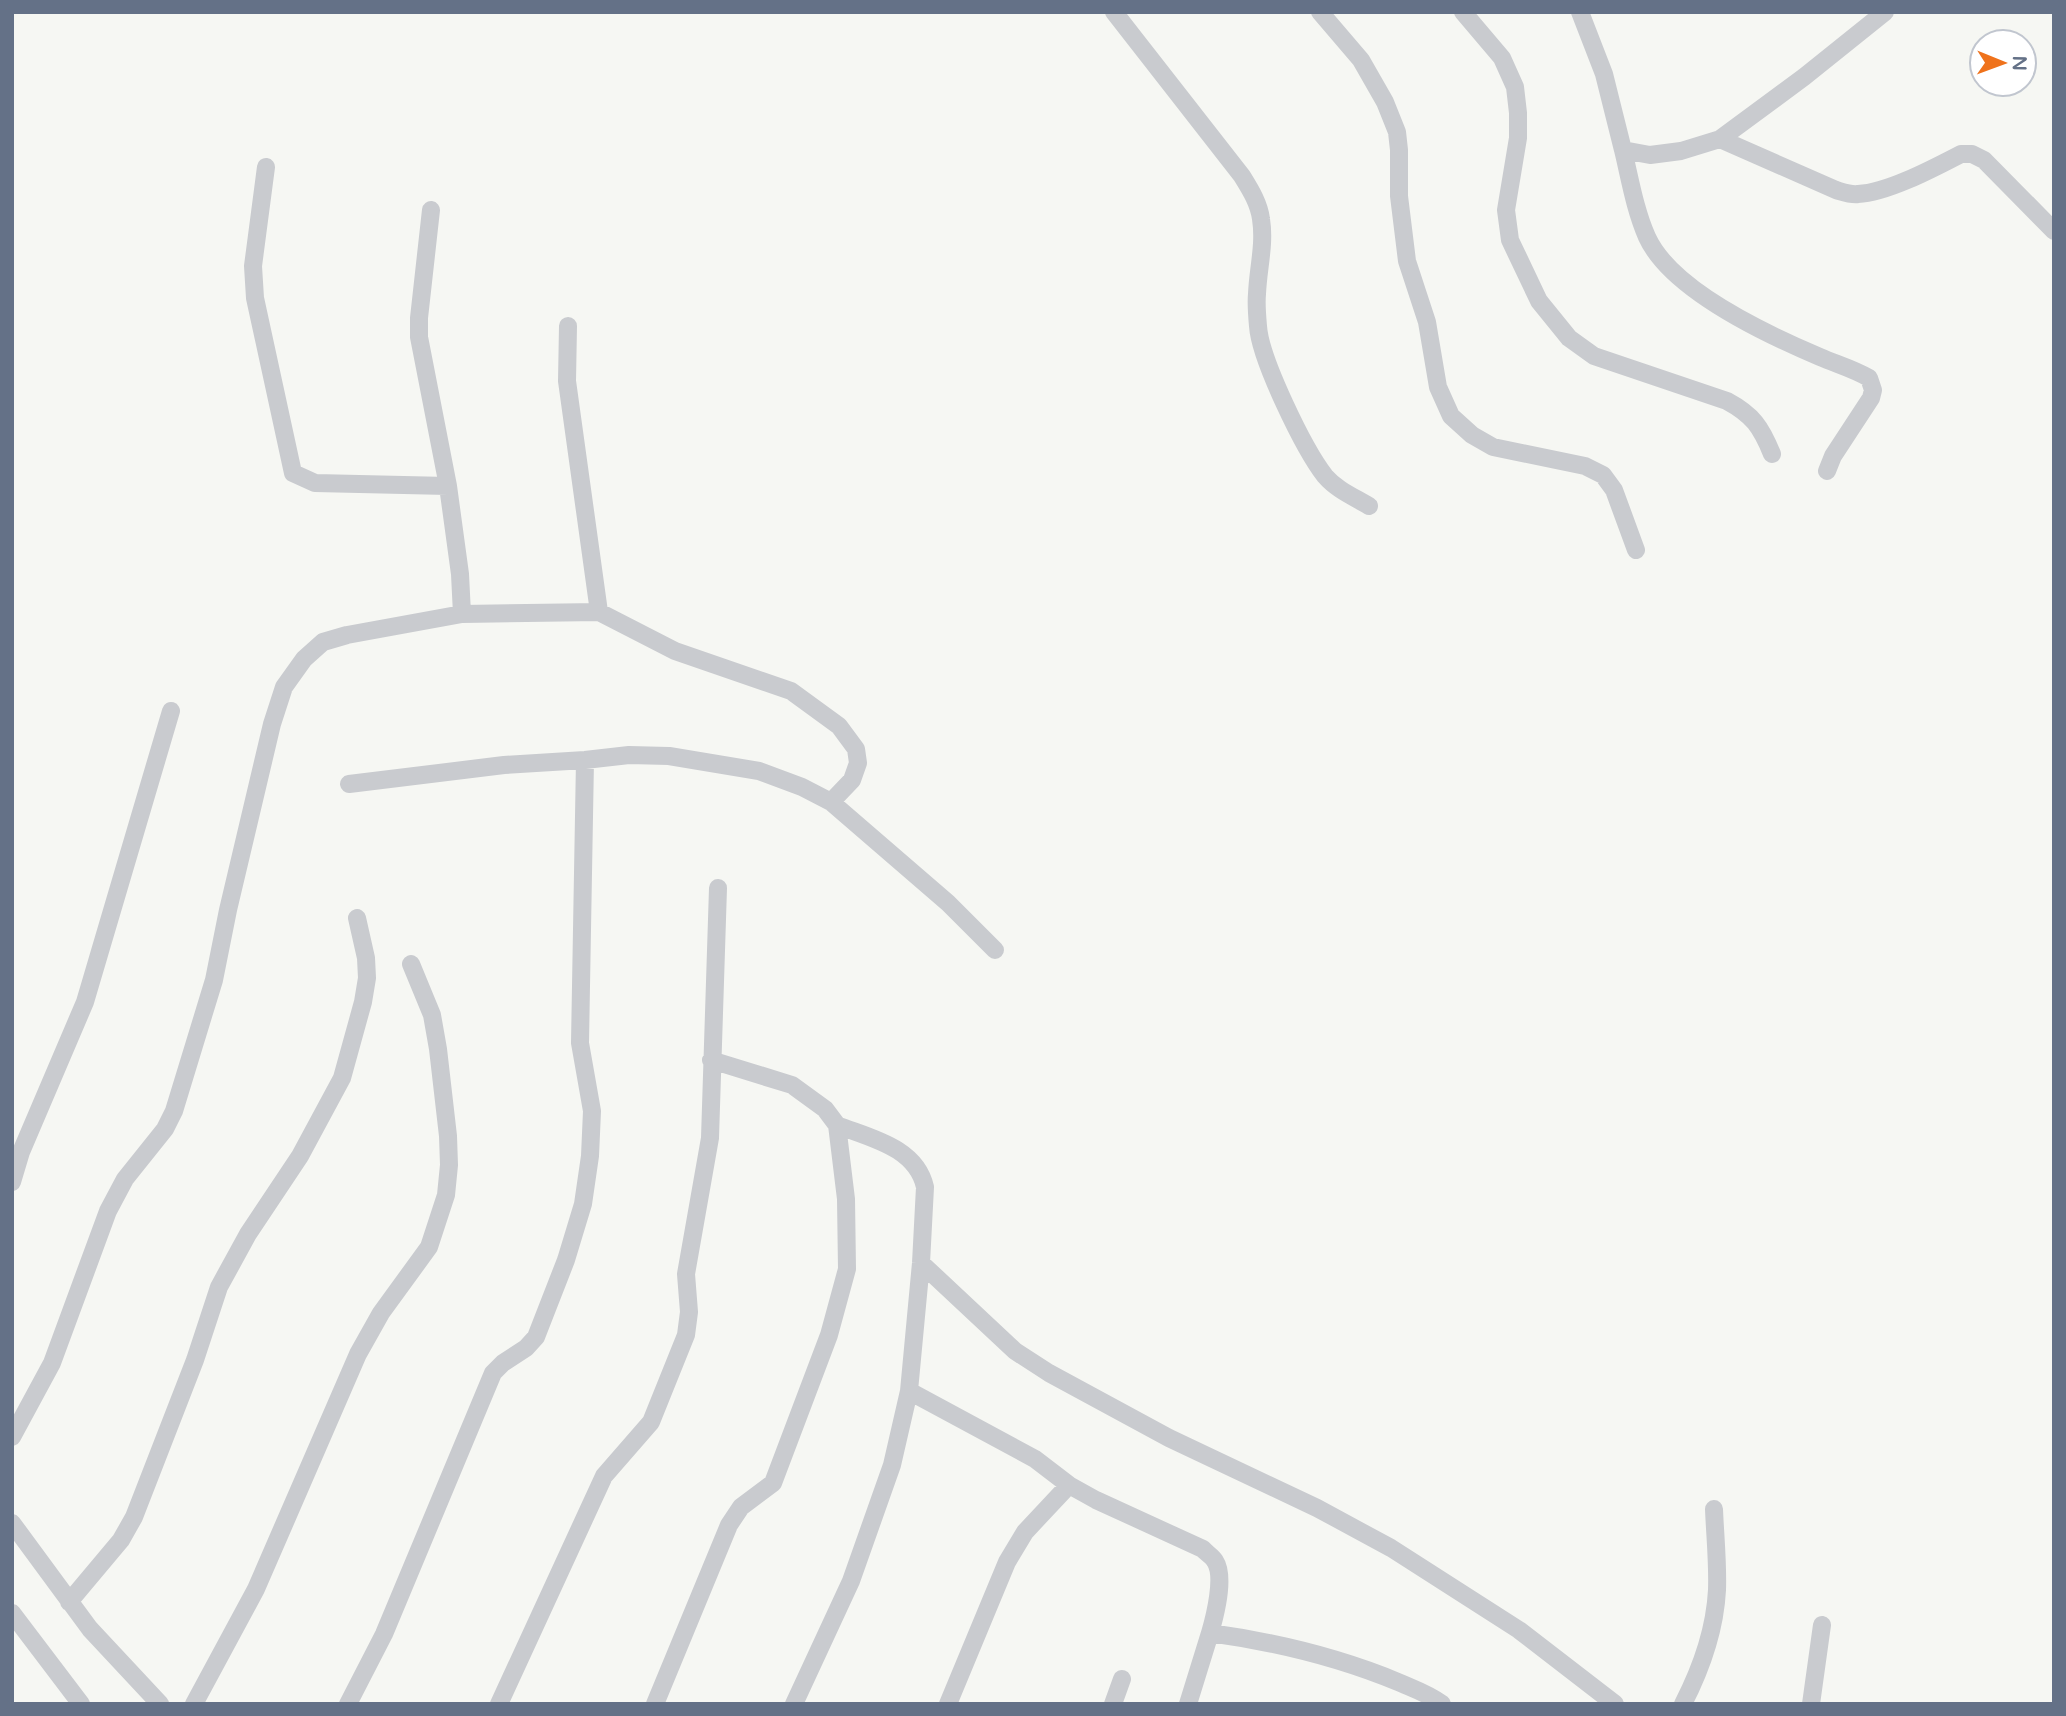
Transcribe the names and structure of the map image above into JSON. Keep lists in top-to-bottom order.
{
  "north": "right"
}
